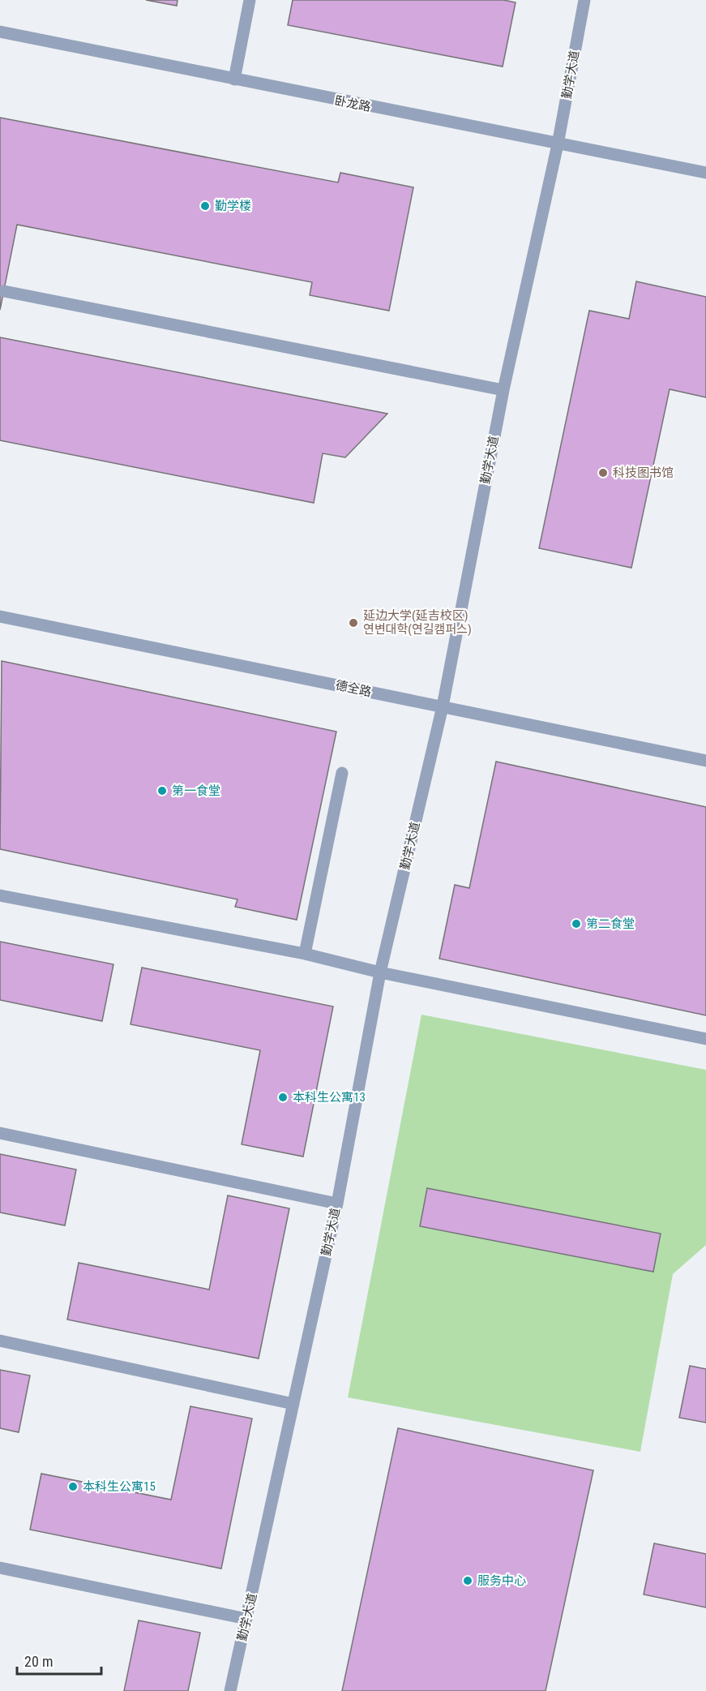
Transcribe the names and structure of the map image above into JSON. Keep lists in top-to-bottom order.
{
  "streets": {
    "lane": ["勤学大道", "卧龙路", "德全路"]
  },
  "crossings": [
    ["勤学大道", "卧龙路"],
    ["勤学大道", "德全路"]
  ],
  "places": [
    "勤学楼",
    "科技图书馆",
    "延边大学(延吉校区) 연변대학(연길캠퍼스)",
    "第一食堂",
    "第二食堂",
    "本科生公寓13",
    "本科生公寓15",
    "服务中心"
  ],
  "scale_bar": "20 m"
}
